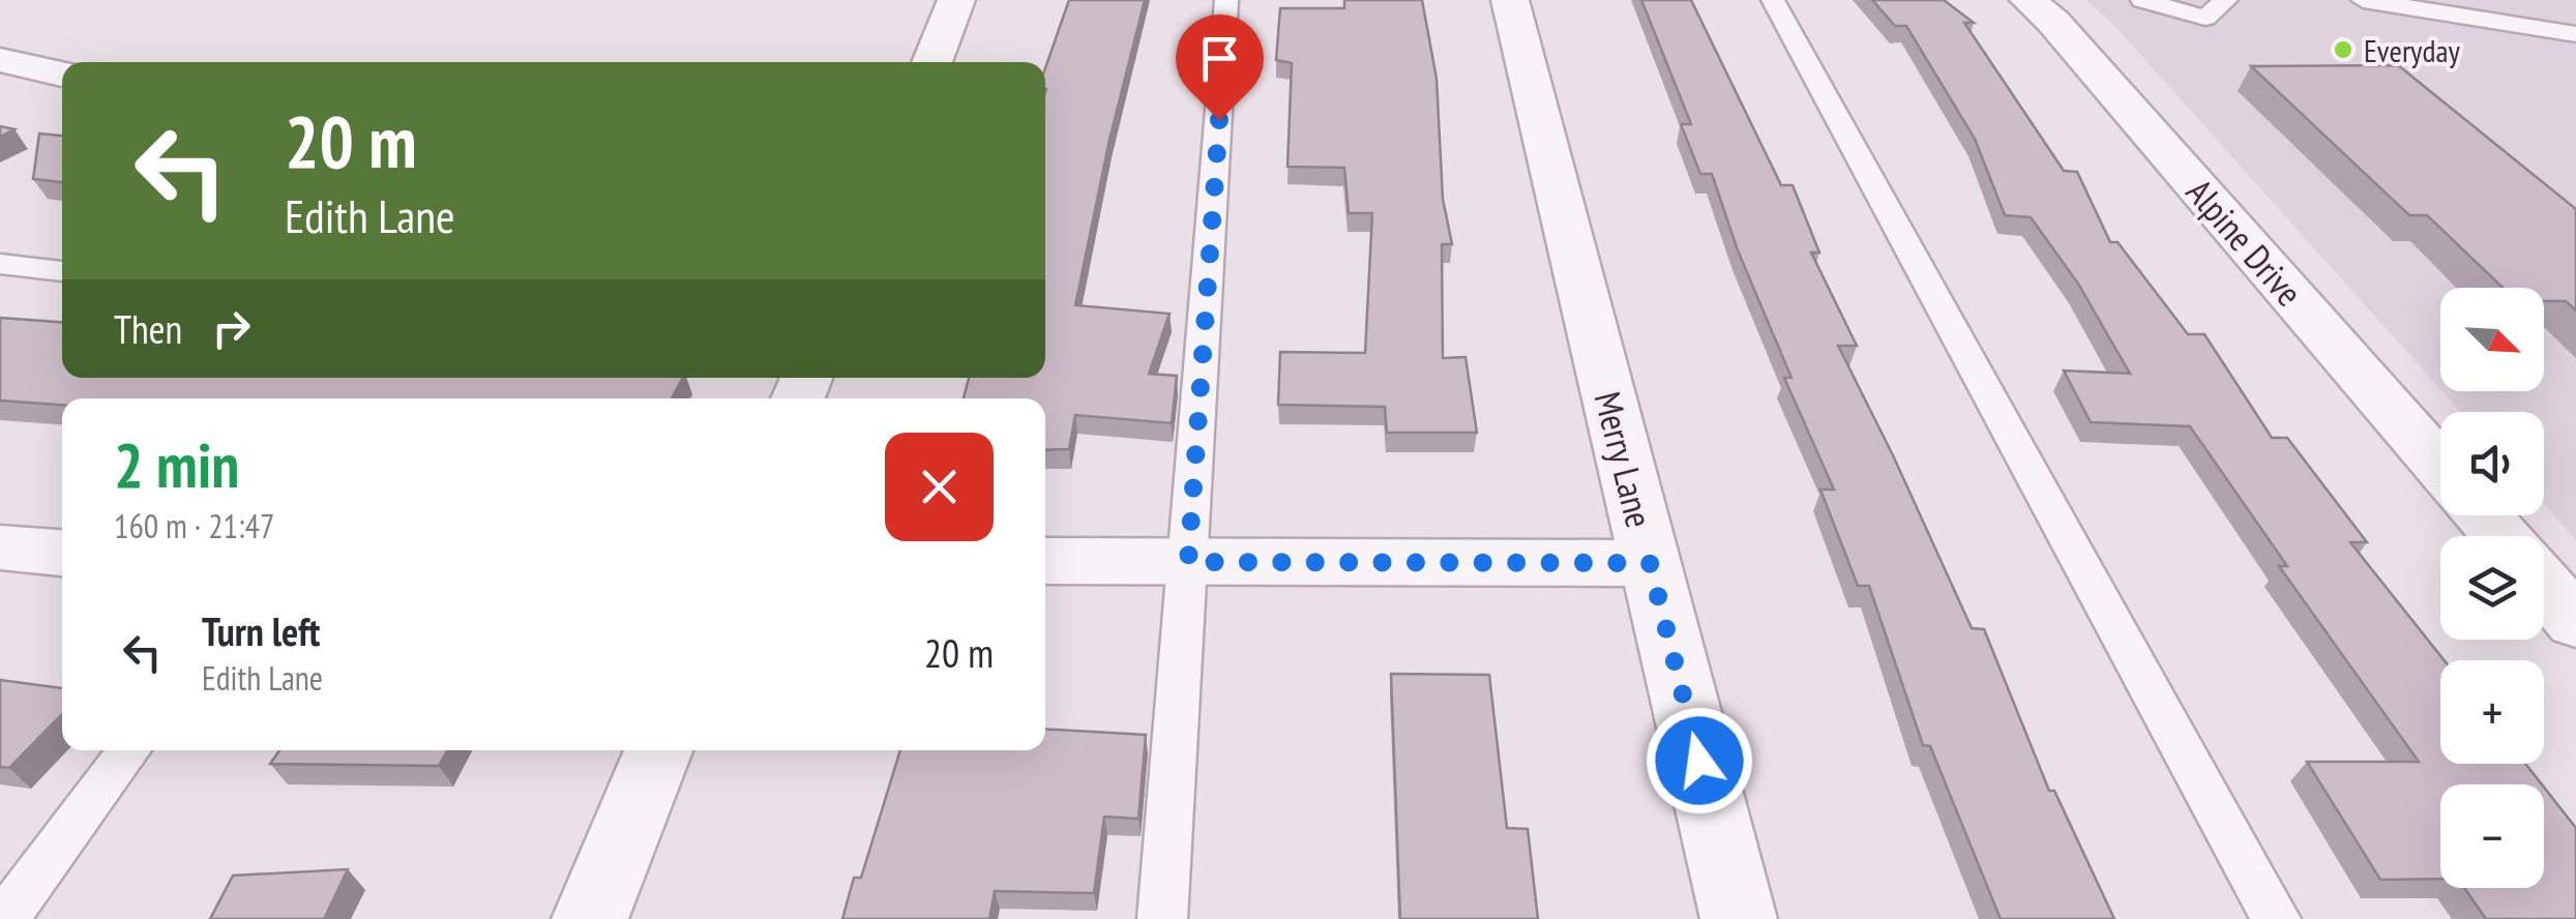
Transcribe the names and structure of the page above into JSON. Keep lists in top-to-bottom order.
{
  "streets": {
    "street": ["Alpine Drive", "Merry Lane"]
  },
  "places": ["Everyday"],
  "north": "bottom right",
  "page": {
    "turn": ["20 m", "Edith Lane"],
    "then": "Then",
    "map_buttons": ["+", "−"],
    "heading": ["2 min", "160 m · 21:47"],
    "list": [
      {
        "name": "Turn left",
        "note": "Edith Lane",
        "value": "20 m"
      }
    ]
  }
}
